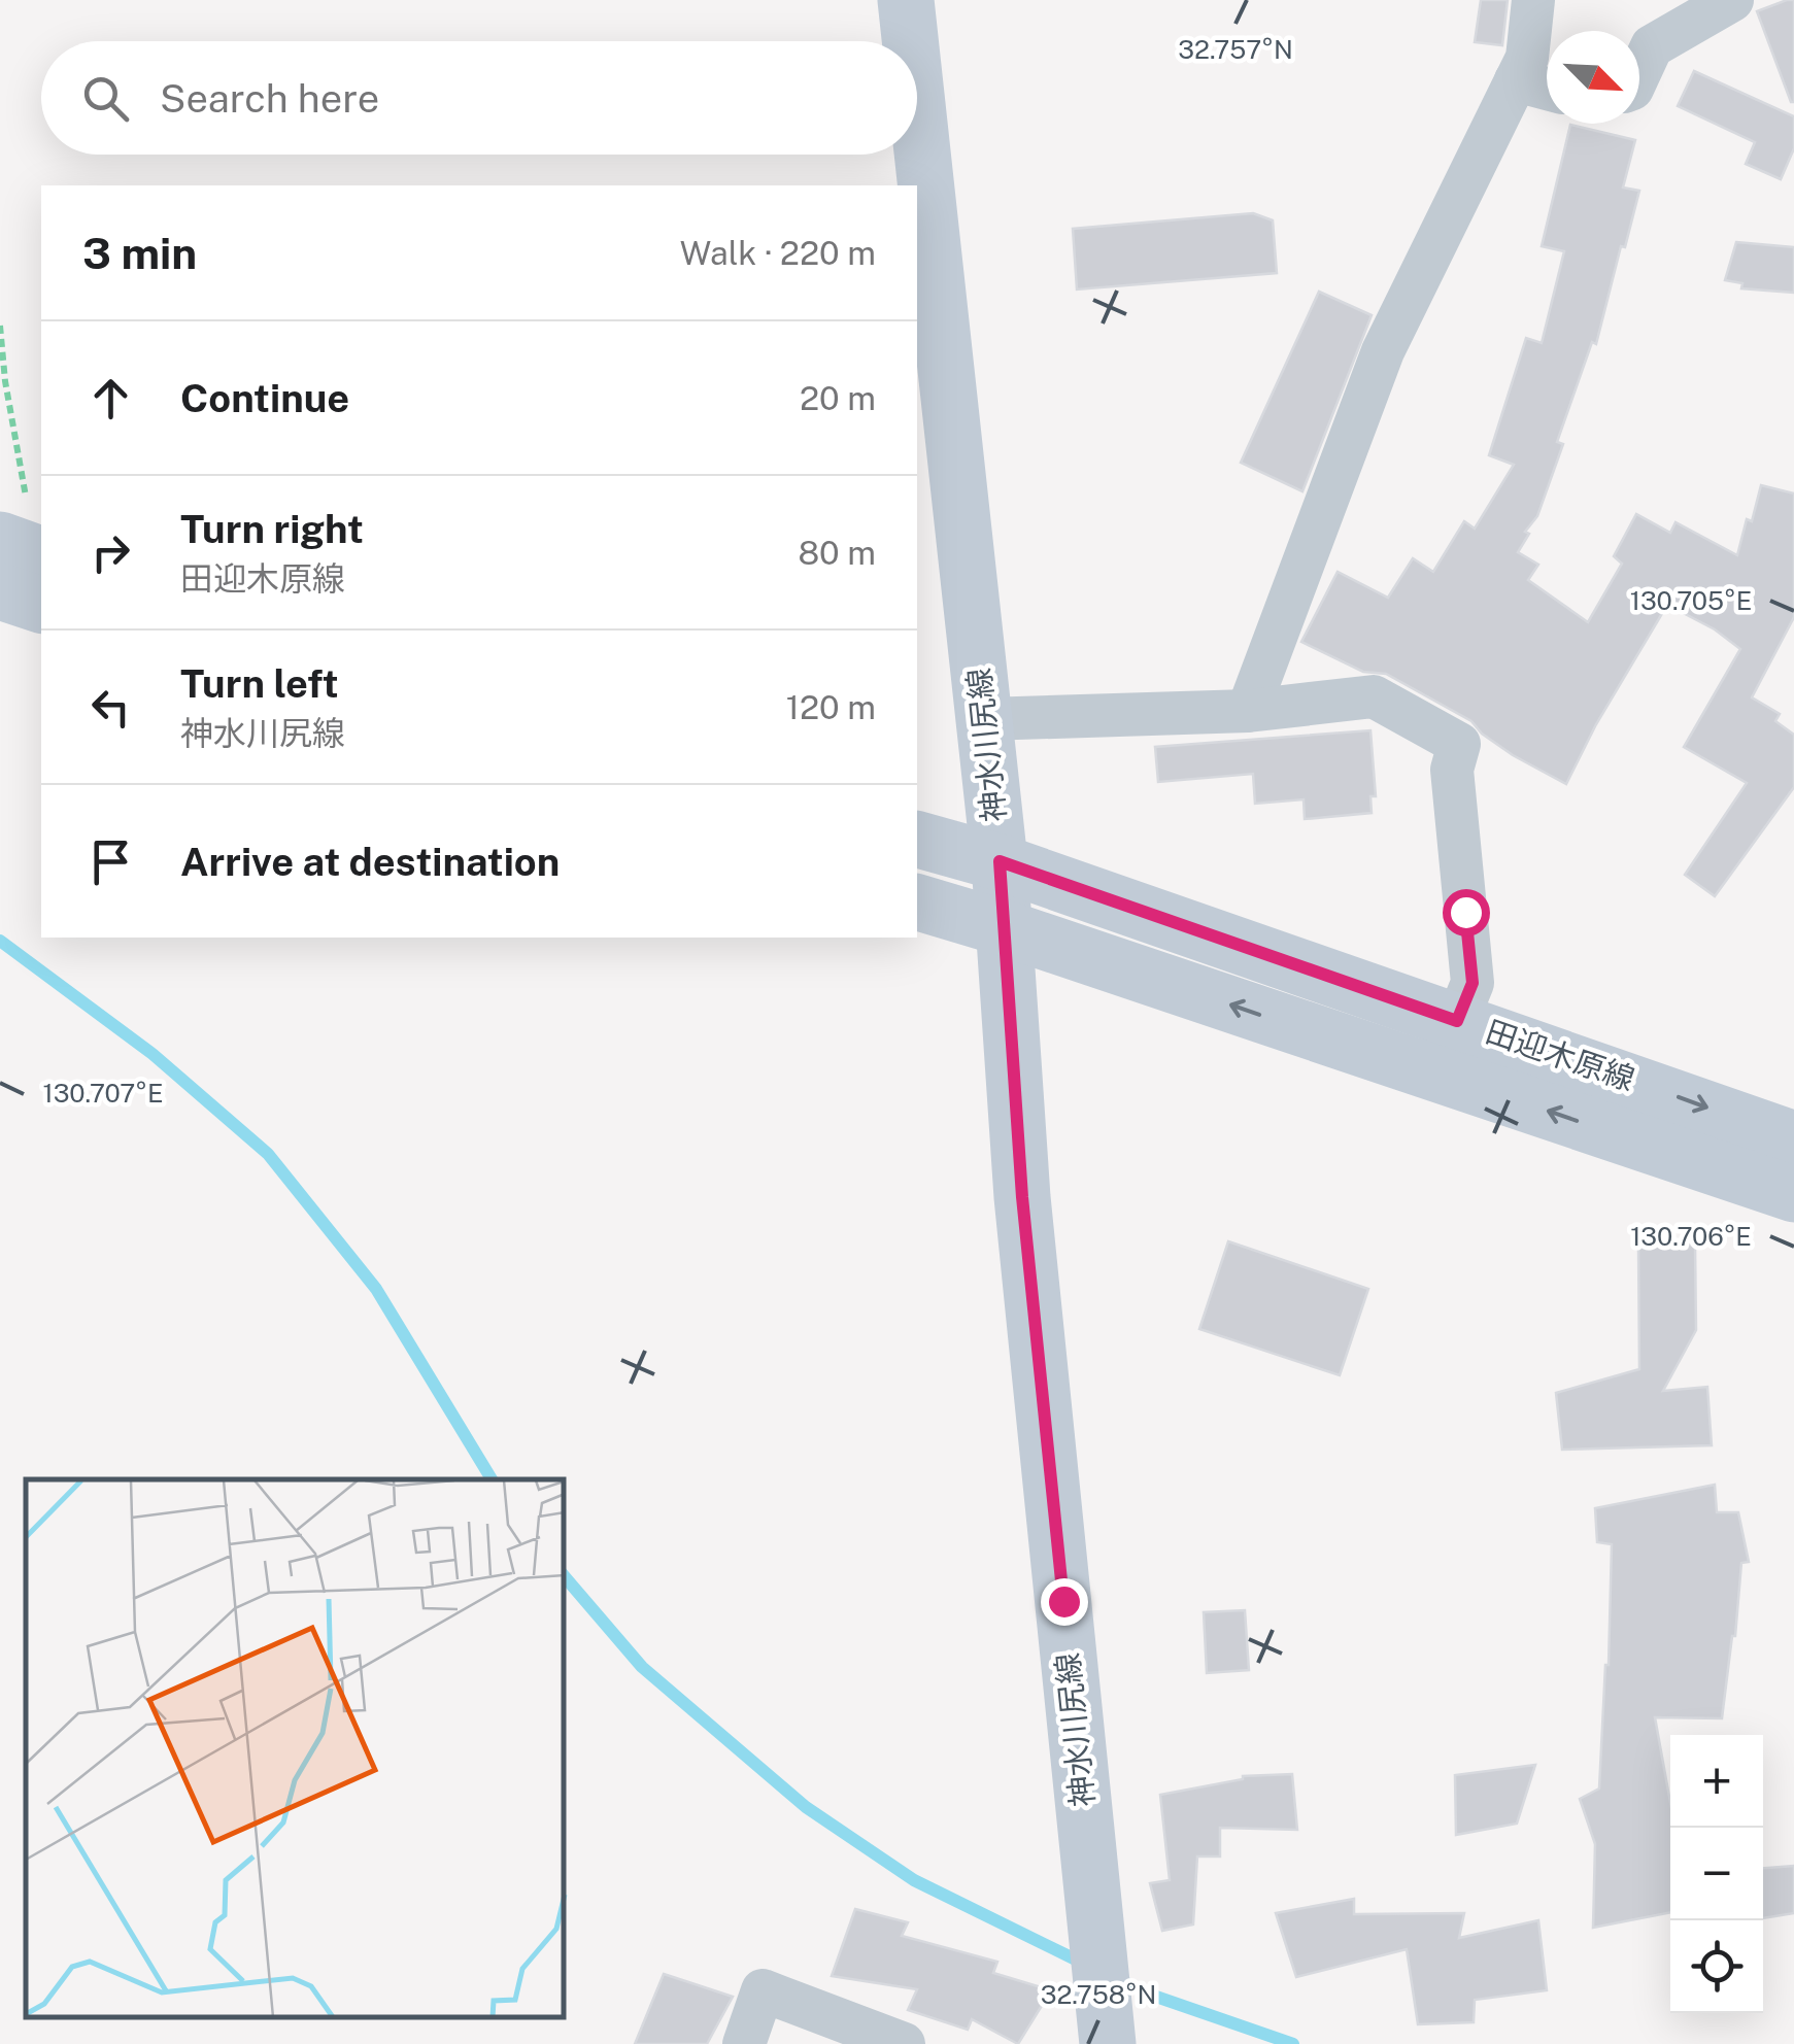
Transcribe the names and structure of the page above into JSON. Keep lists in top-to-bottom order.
{
  "streets": {
    "main road": ["神水川尻線", "田迎木原線"]
  },
  "crossings": [
    ["神水川尻線", "田迎木原線"]
  ],
  "north": "bottom right",
  "page": {
    "search": "Search here",
    "heading": ["3 min", "Walk · 220 m"],
    "list": [
      ["Continue", "20 m"],
      ["Turn right", "田迎木原線", "80 m"],
      ["Turn left", "神水川尻線", "120 m"],
      "Arrive at destination"
    ],
    "map_buttons": ["+", "−"]
  },
  "coordinates": [
    "32.757°N",
    "130.705°E",
    "130.707°E",
    "130.706°E",
    "32.758°N"
  ]
}
